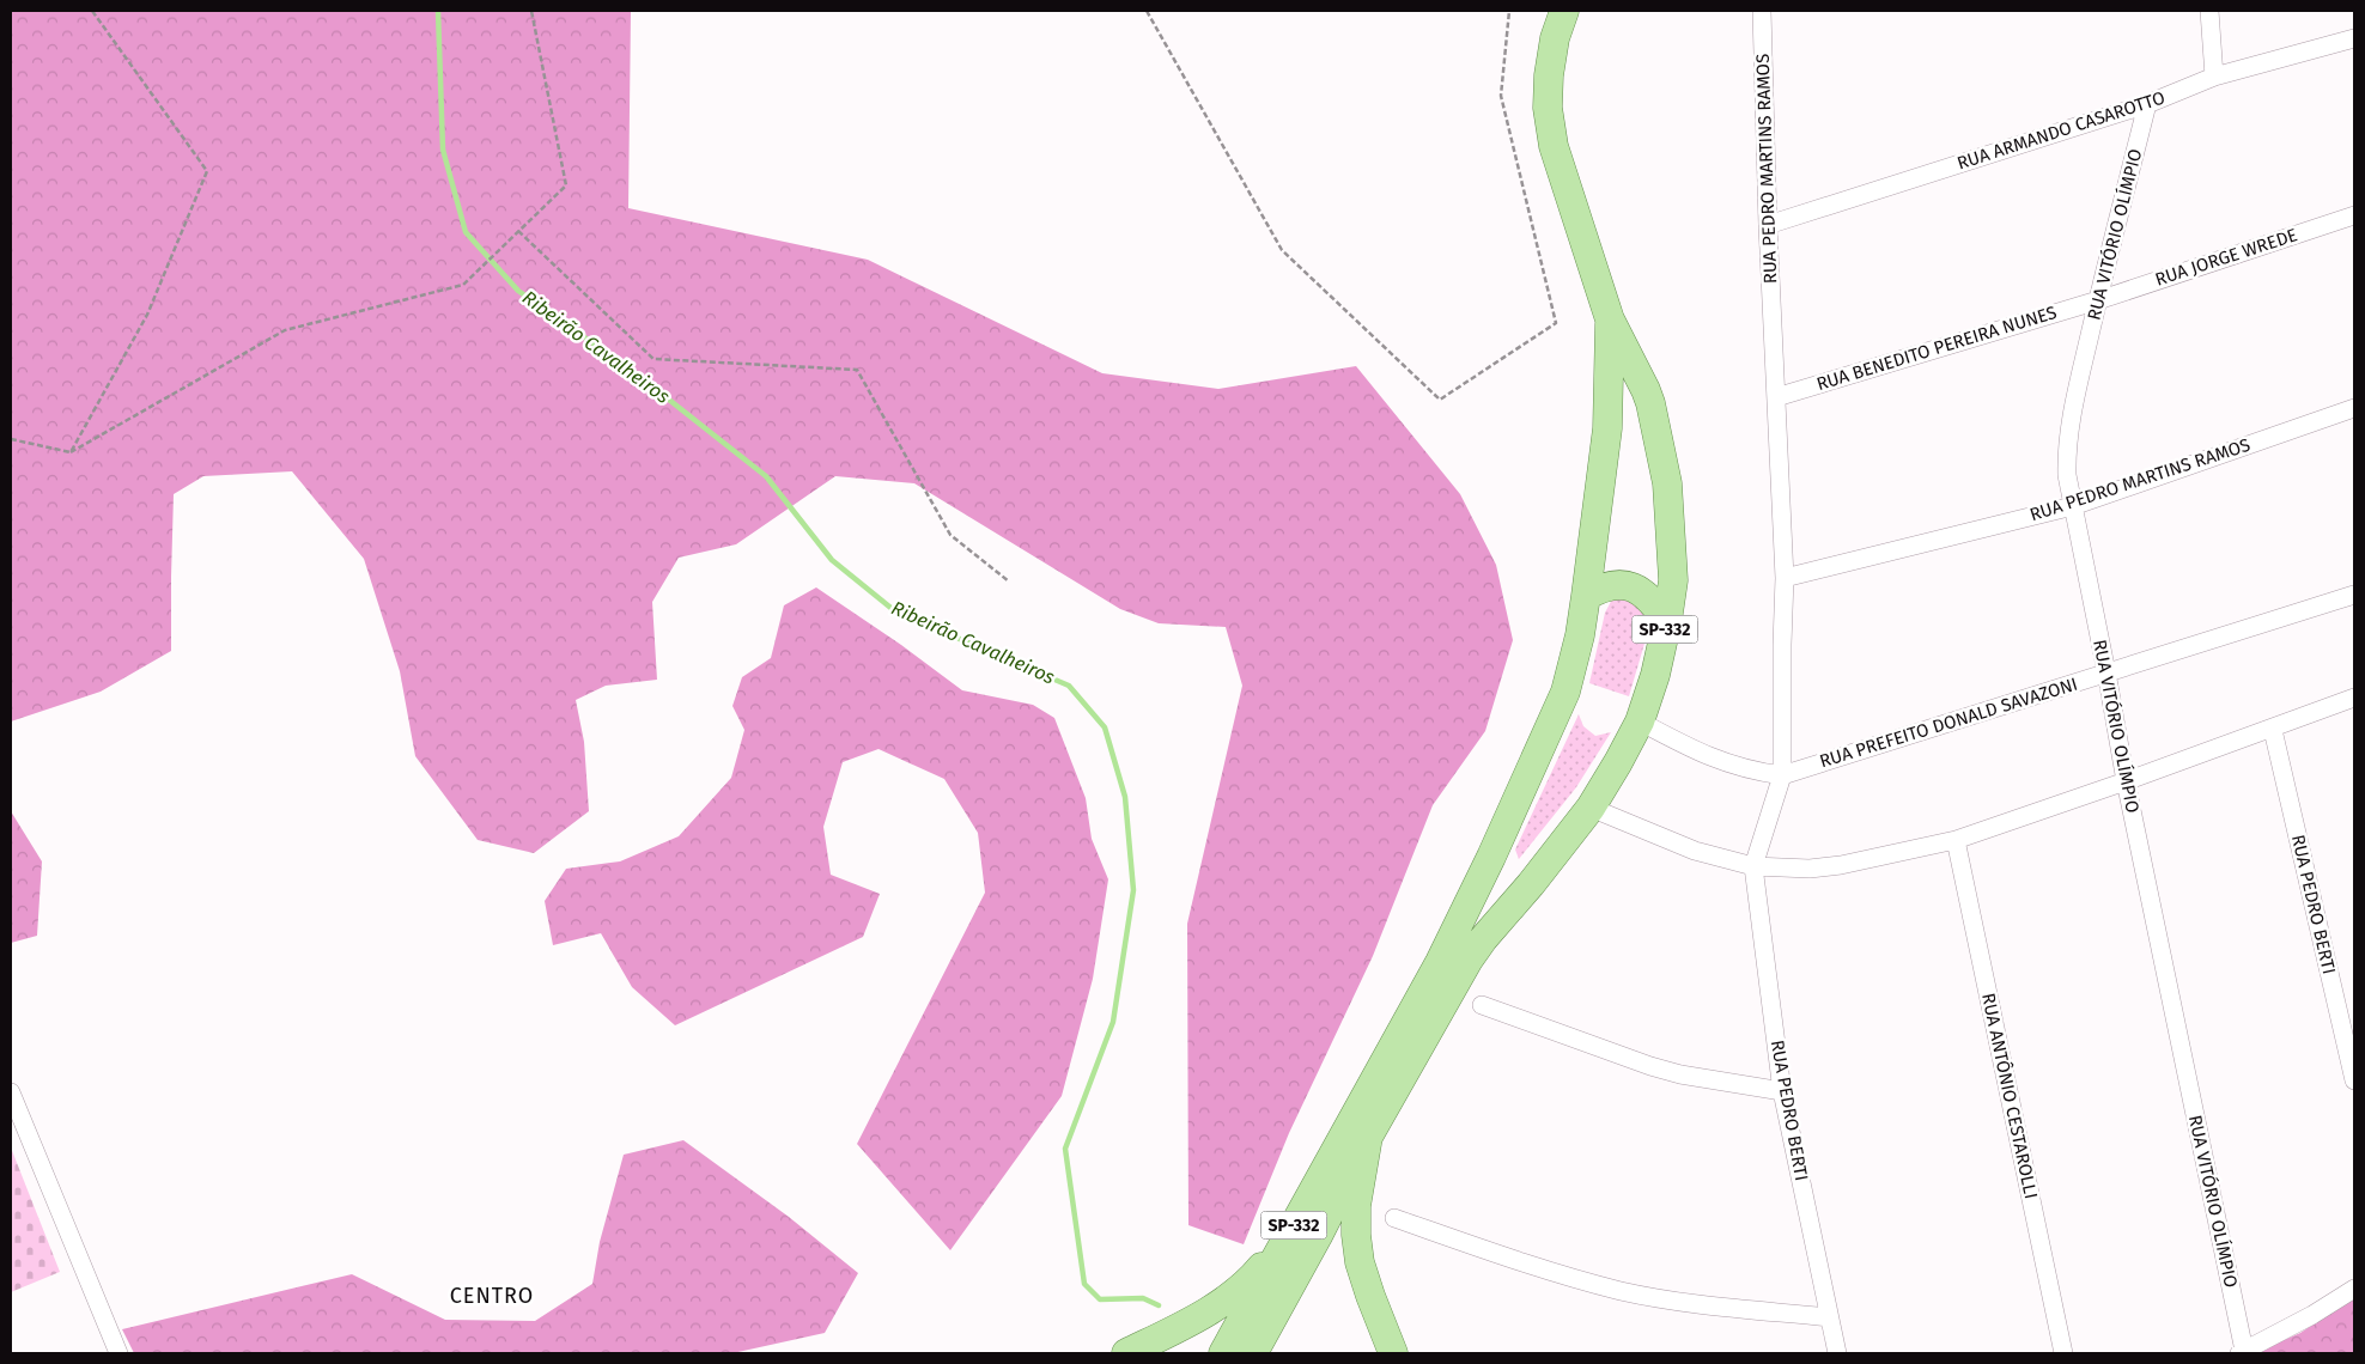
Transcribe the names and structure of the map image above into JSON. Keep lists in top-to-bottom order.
{
  "streets": {
    "main road": ["SP-332"],
    "street": [
      "RUA ARMANDO CASAROTTO",
      "RUA PEDRO MARTINS RAMOS",
      "RUA VITÓRIO OLÍMPIO",
      "RUA JORGE WREDE",
      "RUA BENEDITO PEREIRA NUNES",
      "RUA PREFEITO DONALD SAVAZONI",
      "RUA PEDRO BERTI",
      "RUA ANTÔNIO CESTAROLLI"
    ]
  },
  "crossings": [
    ["RUA ARMANDO CASAROTTO", "RUA PEDRO MARTINS RAMOS"],
    ["RUA ARMANDO CASAROTTO", "RUA VITÓRIO OLÍMPIO"],
    ["RUA PEDRO MARTINS RAMOS", "RUA VITÓRIO OLÍMPIO"],
    ["RUA PEDRO MARTINS RAMOS", "RUA BENEDITO PEREIRA NUNES"],
    ["RUA PEDRO MARTINS RAMOS", "RUA PREFEITO DONALD SAVAZONI"],
    ["RUA PEDRO MARTINS RAMOS", "RUA PEDRO BERTI"],
    ["RUA VITÓRIO OLÍMPIO", "RUA JORGE WREDE"],
    ["RUA VITÓRIO OLÍMPIO", "RUA BENEDITO PEREIRA NUNES"],
    ["RUA VITÓRIO OLÍMPIO", "RUA PREFEITO DONALD SAVAZONI"],
    ["RUA JORGE WREDE", "RUA BENEDITO PEREIRA NUNES"]
  ],
  "districts": ["CENTRO"],
  "water": ["Ribeirão Cavalheiros"]
}
